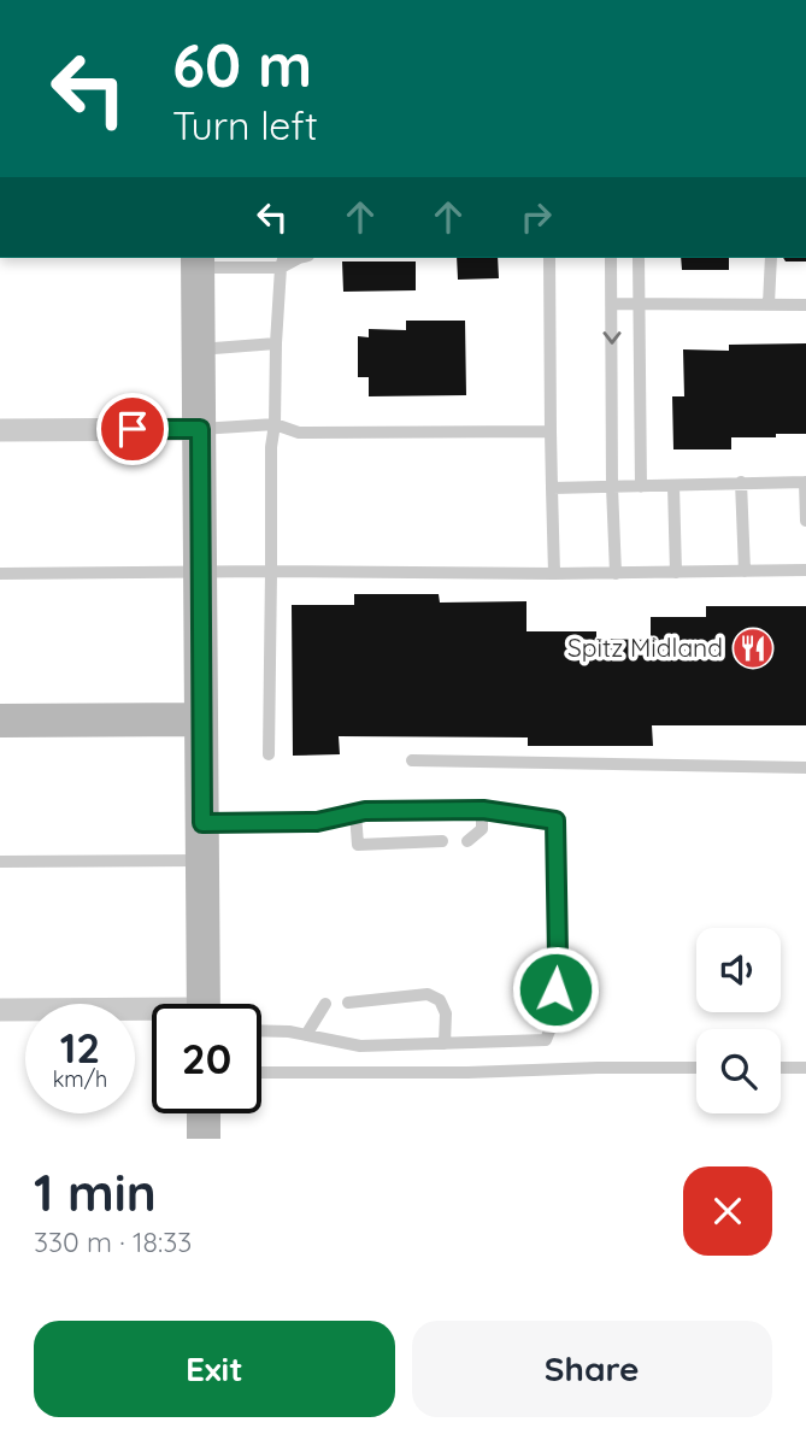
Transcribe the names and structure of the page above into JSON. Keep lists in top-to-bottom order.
{
  "places": {
    "restaurant": ["Spitz Midland"]
  },
  "page": {
    "turn": ["60 m", "Turn left"],
    "speed": "12 km/h",
    "limit": "20",
    "heading": ["1 min", "330 m · 18:33"],
    "buttons": ["Exit", "Share"]
  }
}
